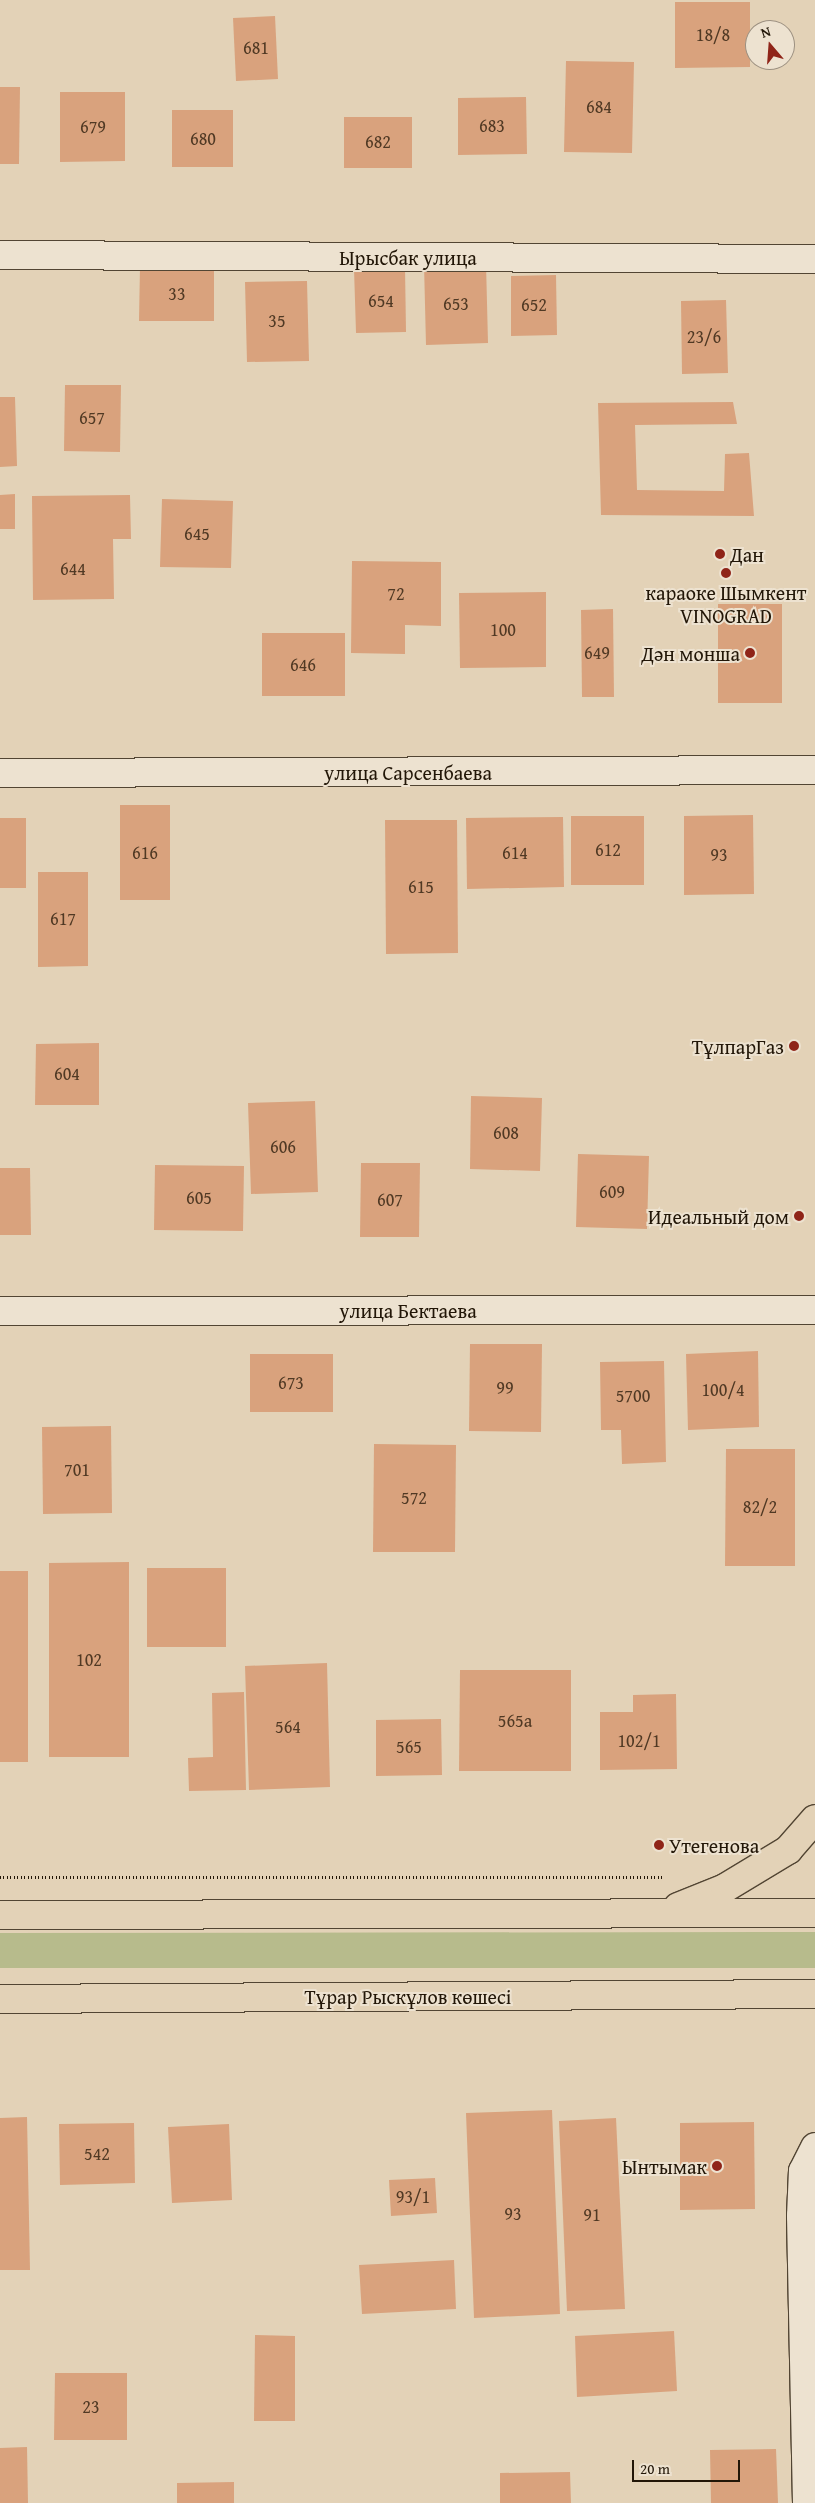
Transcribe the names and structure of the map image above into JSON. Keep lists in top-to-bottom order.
{
  "streets": {
    "main road": ["Тұрар Рыскұлов көшесі"],
    "street": ["Ырысбак улица", "улица Сарсенбаева", "улица Бектаева"]
  },
  "places": [
    "Дан",
    "караоке Шымкент VINOGRAD",
    "Дән монша",
    "ТұлпарГаз",
    "Идеальный дом",
    "Утегенова",
    "Ынтымак"
  ],
  "house_numbers": [
    "18/8",
    "681",
    "684",
    "683",
    "679",
    "680",
    "682",
    "33",
    "654",
    "653",
    "652",
    "35",
    "23/6",
    "657",
    "645",
    "644",
    "72",
    "100",
    "649",
    "646",
    "612",
    "616",
    "614",
    "93",
    "615",
    "617",
    "604",
    "608",
    "606",
    "609",
    "605",
    "607",
    "673",
    "99",
    "100/4",
    "5700",
    "701",
    "572",
    "82/2",
    "102",
    "565а",
    "564",
    "102/1",
    "565",
    "542",
    "93/1",
    "93",
    "91",
    "23"
  ],
  "scale_bar": "20 m",
  "north": "top"
}
